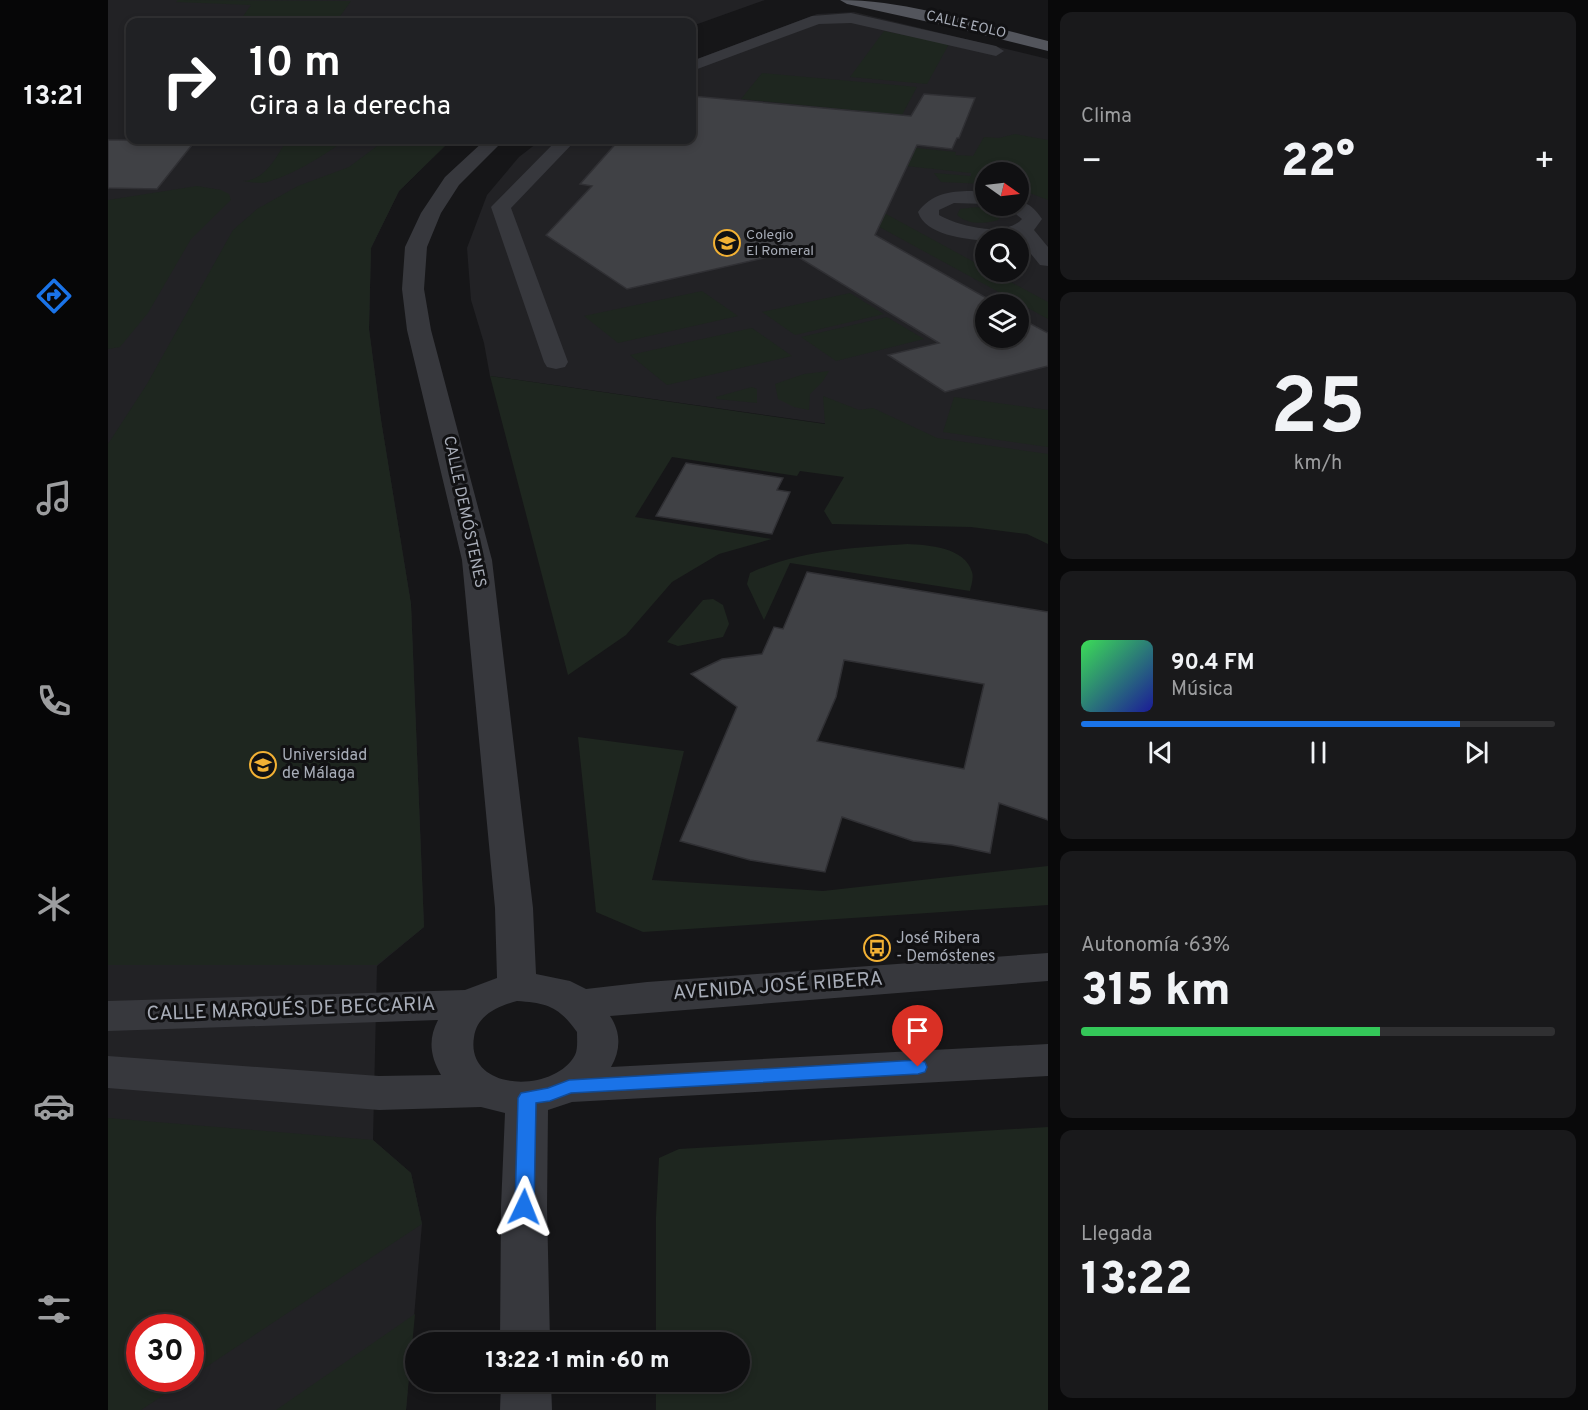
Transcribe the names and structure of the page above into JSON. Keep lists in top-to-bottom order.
{
  "streets": {
    "main road": ["CALLE EOLO"],
    "street": ["CALLE DEMÓSTENES", "AVENIDA JOSÉ RIBERA", "CALLE MARQUÉS DE BECCARIA"]
  },
  "crossings": [
    ["CALLE DEMÓSTENES", "AVENIDA JOSÉ RIBERA"],
    ["CALLE DEMÓSTENES", "CALLE MARQUÉS DE BECCARIA"],
    ["AVENIDA JOSÉ RIBERA", "CALLE MARQUÉS DE BECCARIA"]
  ],
  "places": {
    "school or university": ["Colegio El Romeral", "Universidad de Málaga"],
    "bus stop": ["José Ribera - Demóstenes"]
  },
  "north": "right",
  "page": {
    "tabs": "13:21",
    "tile": [
      "Clima",
      ["25", "km/h"],
      ["Autonomía · 63%", "315 km"],
      ["Llegada", "13:22"]
    ],
    "turn": ["10 m", "Gira a la derecha"],
    "heat": ["−", "22°", "+"],
    "song": ["90.4 FM", "Música"],
    "limit": "30",
    "trip": "13:22 · 1 min · 60 m"
  }
}
